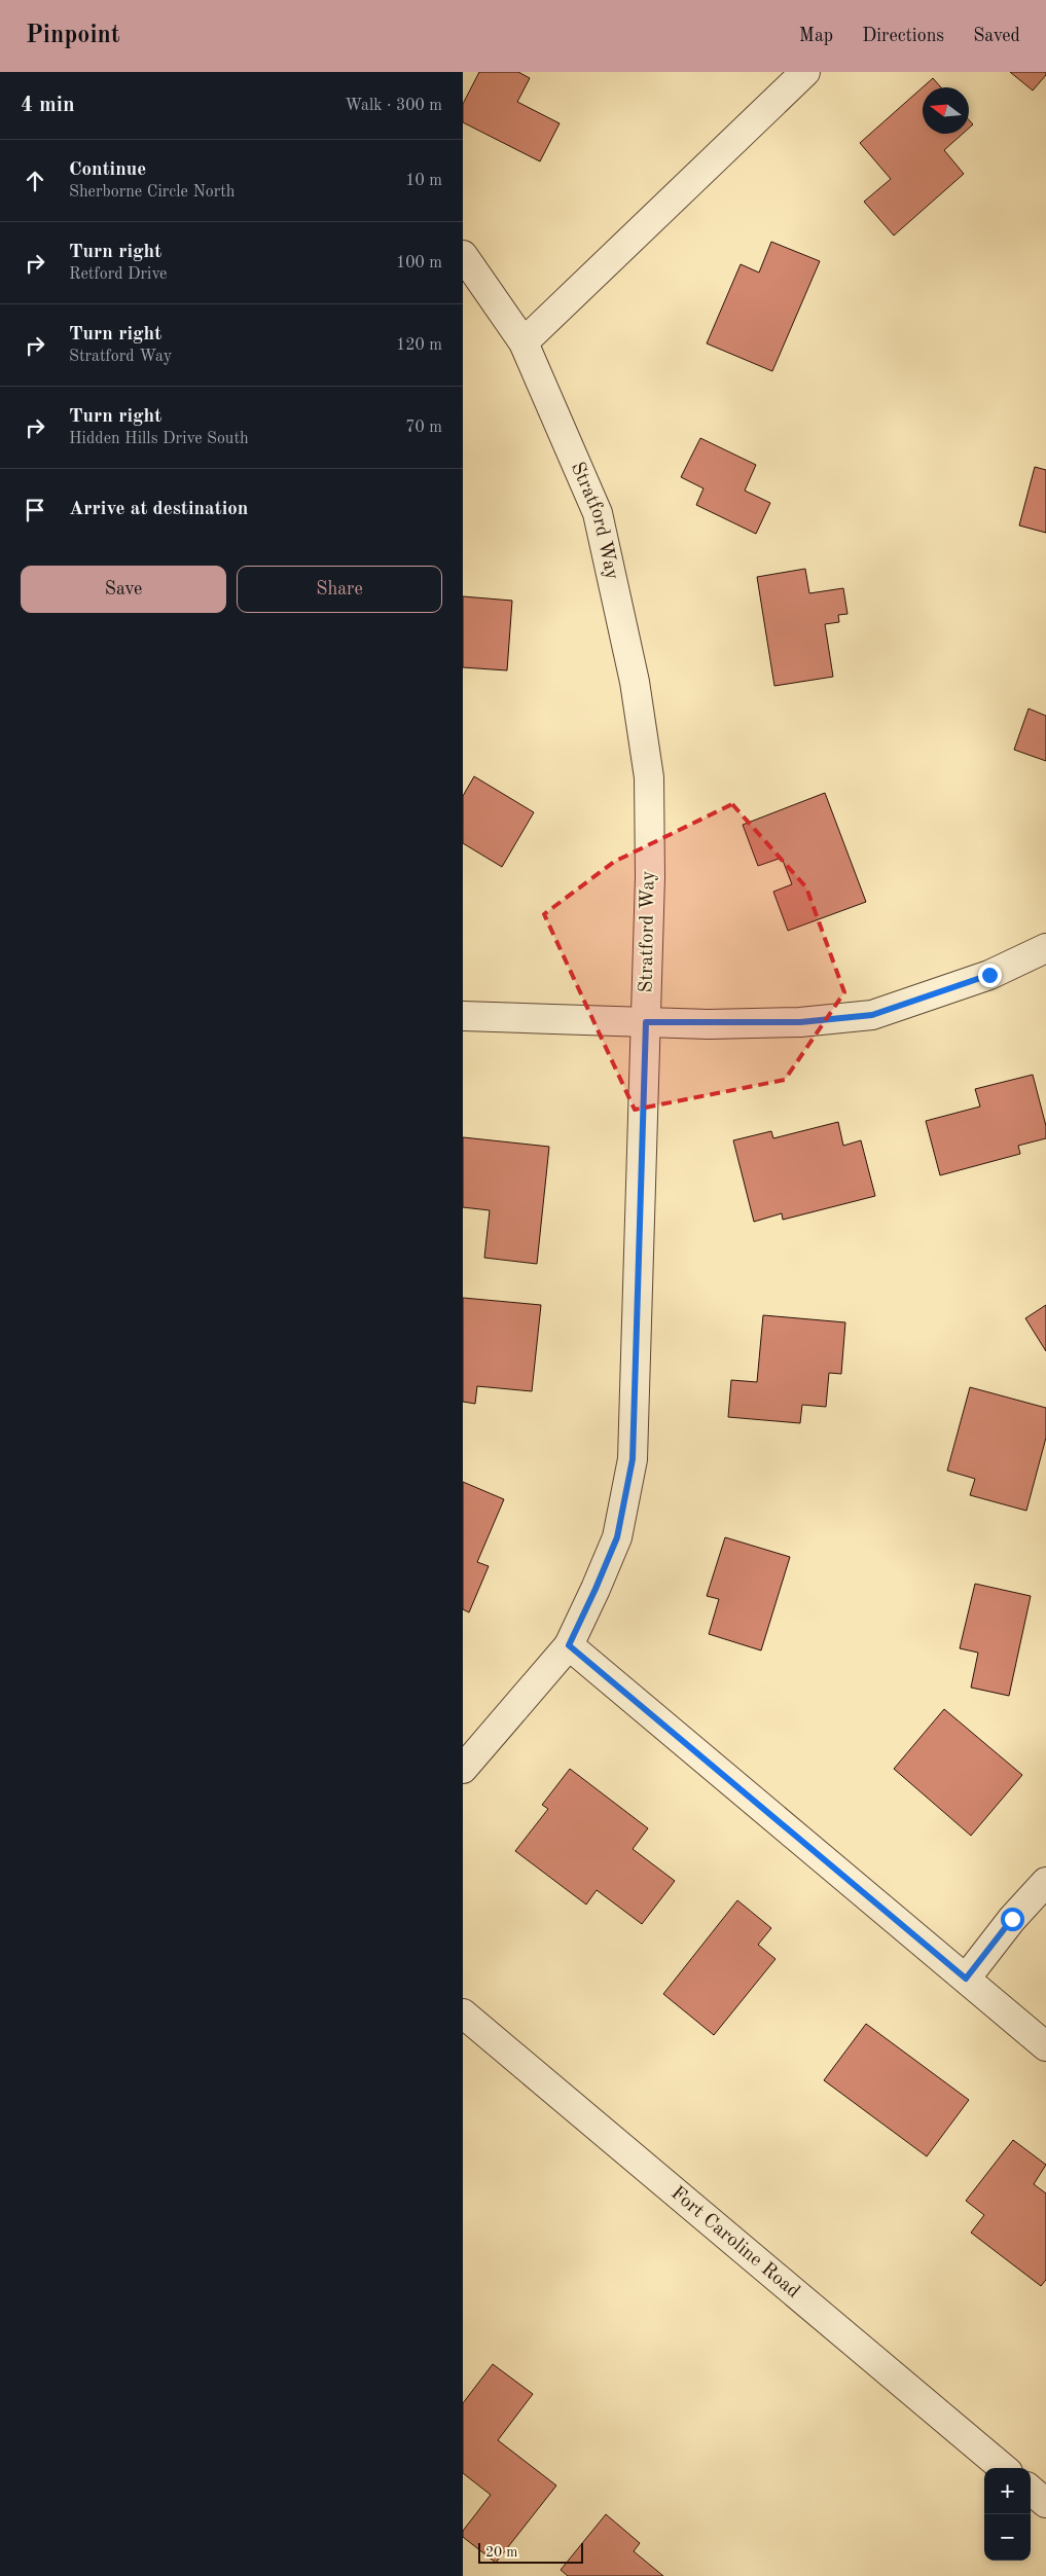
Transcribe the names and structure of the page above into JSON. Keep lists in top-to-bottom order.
{
  "streets": {
    "street": ["Stratford Way", "Fort Caroline Road"]
  },
  "scale_bar": "20 m",
  "north": "left",
  "page": {
    "header": "Pinpoint",
    "nav": ["Map", "Directions", "Saved"],
    "heading": ["4 min", "Walk · 300 m"],
    "list": [
      ["Continue", "Sherborne Circle North", "10 m"],
      ["Turn right", "Retford Drive", "100 m"],
      ["Turn right", "Stratford Way", "120 m"],
      ["Turn right", "Hidden Hills Drive South", "70 m"],
      "Arrive at destination"
    ],
    "buttons": ["Save", "Share"],
    "map_buttons": ["+", "−"],
    "scale": "20 m"
  }
}
